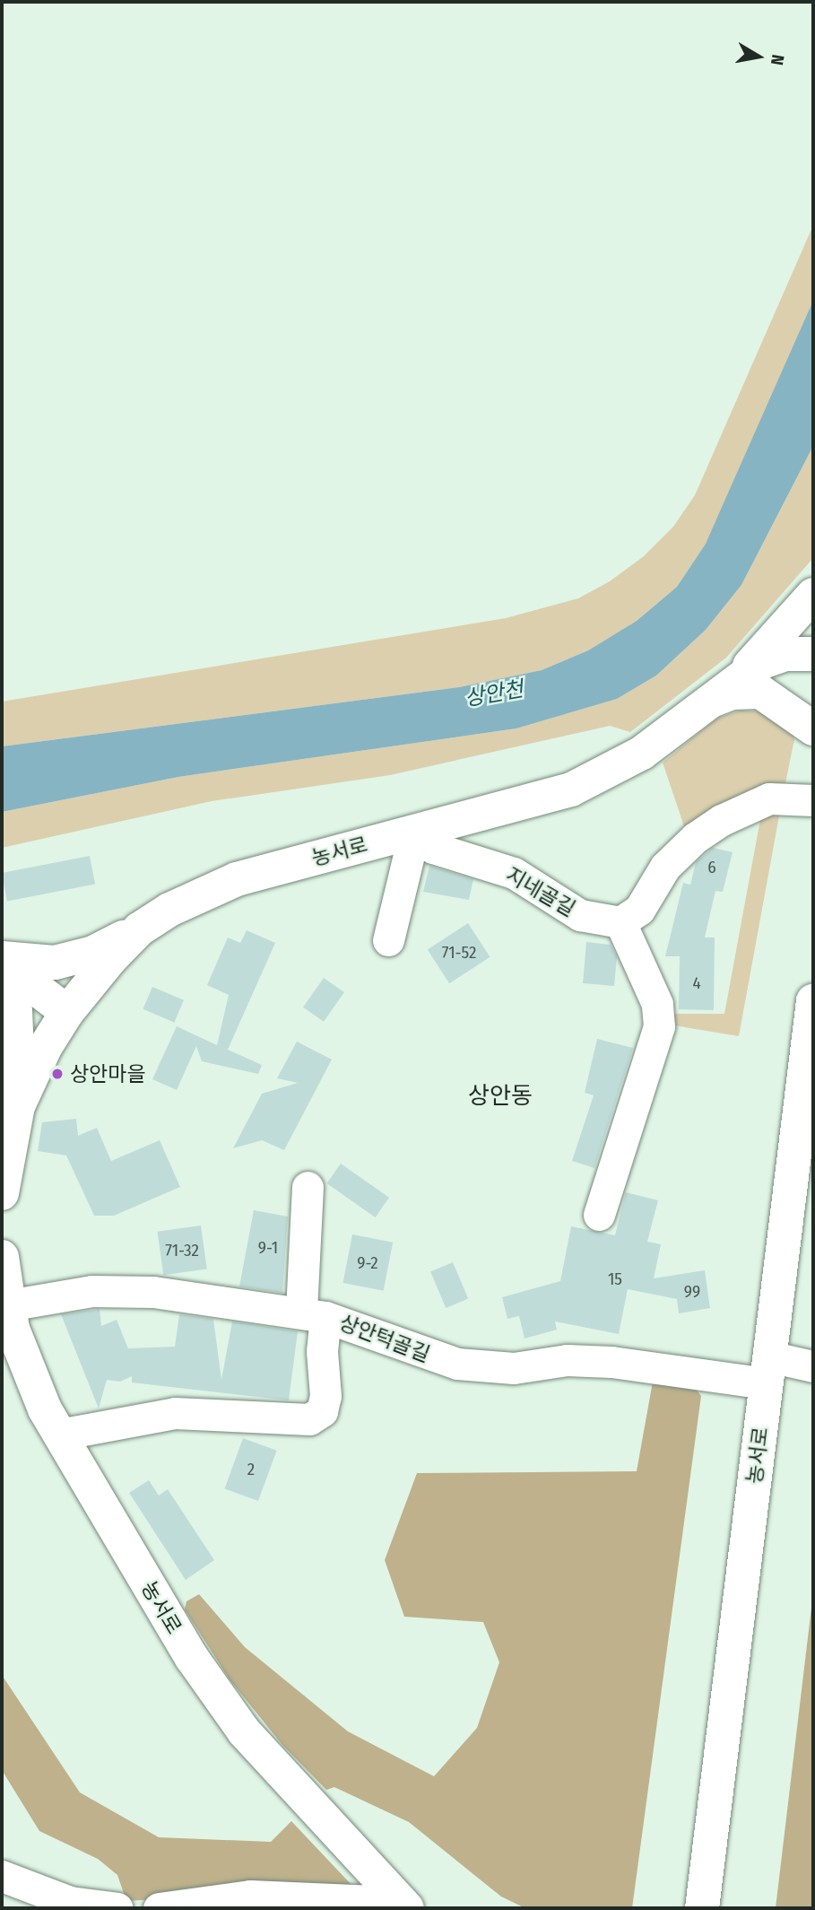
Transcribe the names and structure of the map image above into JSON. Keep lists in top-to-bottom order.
{
  "streets": {
    "street": ["농서로", "지네골길", "상안턱골길"]
  },
  "crossings": [
    ["농서로", "지네골길"],
    ["농서로", "상안턱골길"]
  ],
  "districts": ["상안동"],
  "water": ["상안천"],
  "places": ["상안마을"],
  "house_numbers": [
    "6",
    "71-52",
    "4",
    "9-1",
    "71-32",
    "9-2",
    "15",
    "99",
    "2"
  ],
  "north": "right"
}
